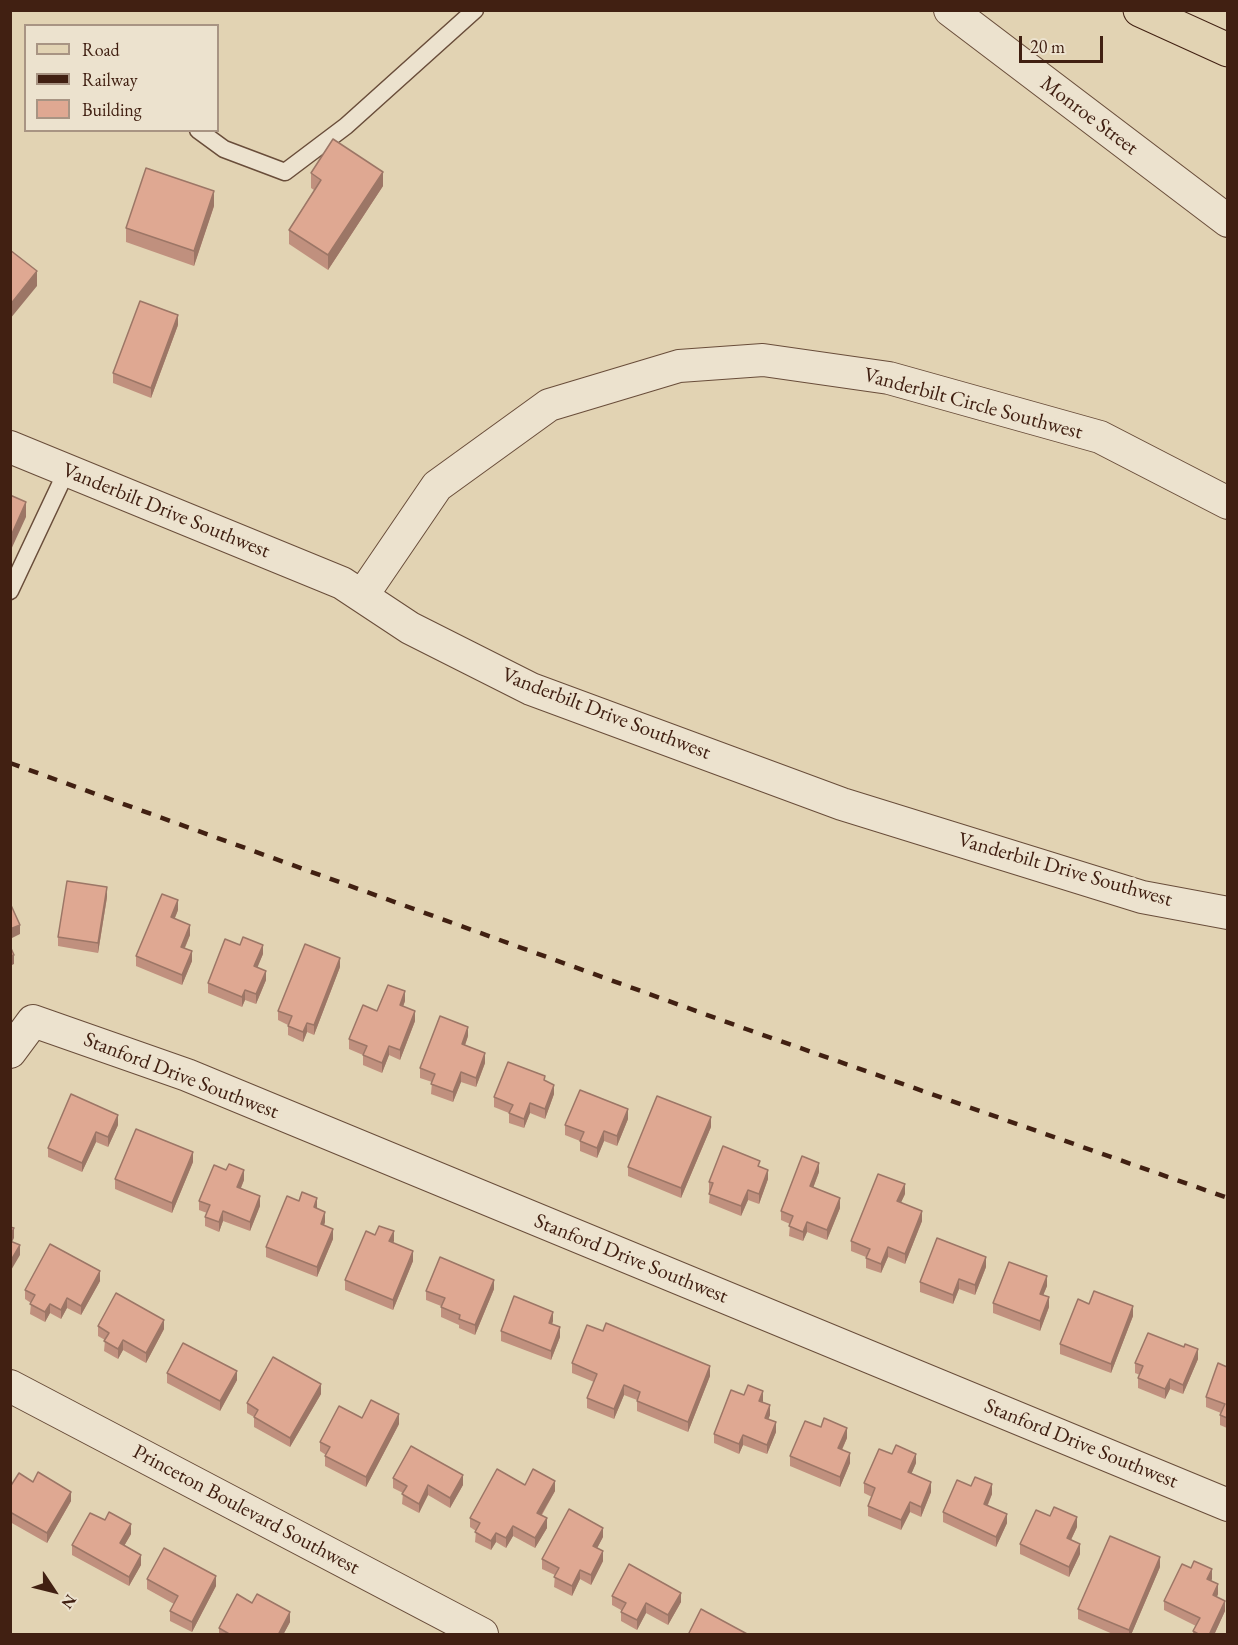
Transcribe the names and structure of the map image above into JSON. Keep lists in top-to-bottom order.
{
  "streets": {
    "street": [
      "Monroe Street",
      "Vanderbilt Circle Southwest",
      "Vanderbilt Drive Southwest",
      "Stanford Drive Southwest",
      "Princeton Boulevard Southwest"
    ]
  },
  "crossings": [
    ["Vanderbilt Circle Southwest", "Vanderbilt Drive Southwest"]
  ],
  "legend": ["Road", "Railway", "Building"],
  "scale_bar": "20 m",
  "north": "bottom right"
}
